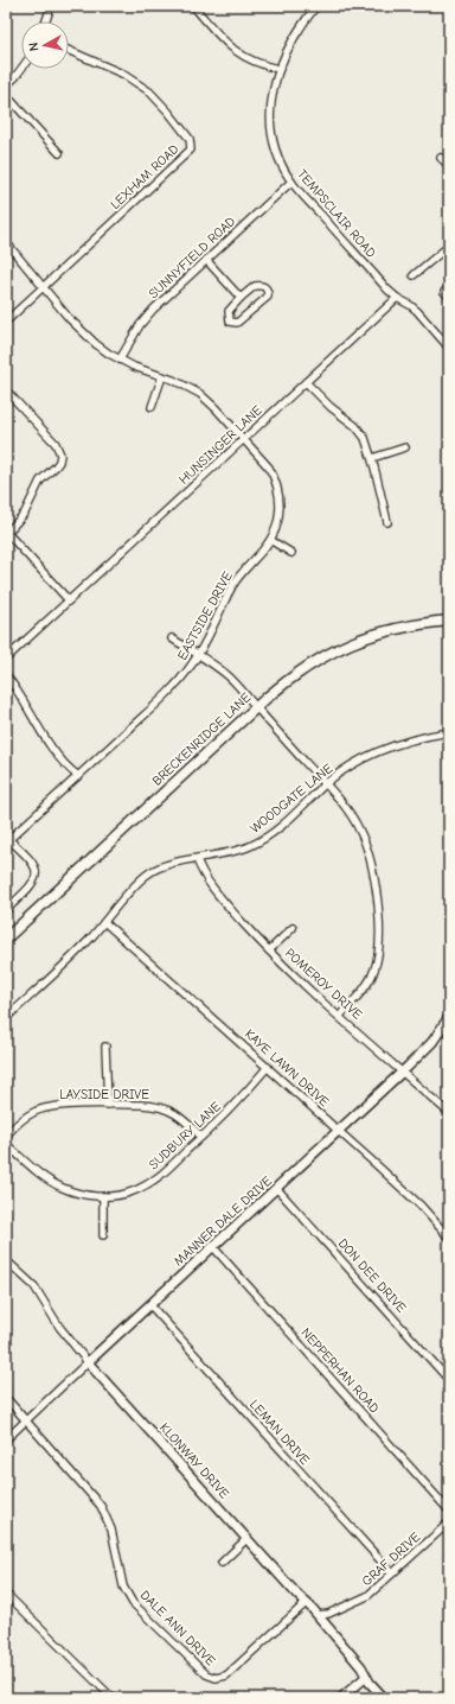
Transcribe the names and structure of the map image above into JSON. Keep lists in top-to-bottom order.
{
  "streets": {
    "main road": ["BRECKENRIDGE LANE"],
    "street": [
      "LEXHAM ROAD",
      "TEMPSCLAIR ROAD",
      "SUNNYFIELD ROAD",
      "HUNSINGER LANE",
      "EASTSIDE DRIVE",
      "WOODGATE LANE",
      "POMEROY DRIVE",
      "KAYE LAWN DRIVE",
      "LAYSIDE DRIVE",
      "SUDBURY LANE",
      "MANNER DALE DRIVE",
      "DON DEE DRIVE",
      "NEPPERHAN ROAD",
      "LEMAN DRIVE",
      "KLONWAY DRIVE",
      "GRAF DRIVE",
      "DALE ANN DRIVE"
    ]
  },
  "crossings": [
    ["LEXHAM ROAD", "EASTSIDE DRIVE"],
    ["TEMPSCLAIR ROAD", "SUNNYFIELD ROAD"],
    ["TEMPSCLAIR ROAD", "HUNSINGER LANE"],
    ["SUNNYFIELD ROAD", "EASTSIDE DRIVE"],
    ["HUNSINGER LANE", "EASTSIDE DRIVE"],
    ["WOODGATE LANE", "POMEROY DRIVE"],
    ["WOODGATE LANE", "KAYE LAWN DRIVE"],
    ["POMEROY DRIVE", "MANNER DALE DRIVE"],
    ["KAYE LAWN DRIVE", "SUDBURY LANE"],
    ["KAYE LAWN DRIVE", "MANNER DALE DRIVE"],
    ["LAYSIDE DRIVE", "SUDBURY LANE"],
    ["MANNER DALE DRIVE", "DON DEE DRIVE"],
    ["MANNER DALE DRIVE", "NEPPERHAN ROAD"],
    ["MANNER DALE DRIVE", "LEMAN DRIVE"],
    ["MANNER DALE DRIVE", "KLONWAY DRIVE"],
    ["MANNER DALE DRIVE", "DALE ANN DRIVE"],
    ["LEMAN DRIVE", "GRAF DRIVE"],
    ["KLONWAY DRIVE", "GRAF DRIVE"],
    ["KLONWAY DRIVE", "DALE ANN DRIVE"]
  ],
  "north": "left"
}
